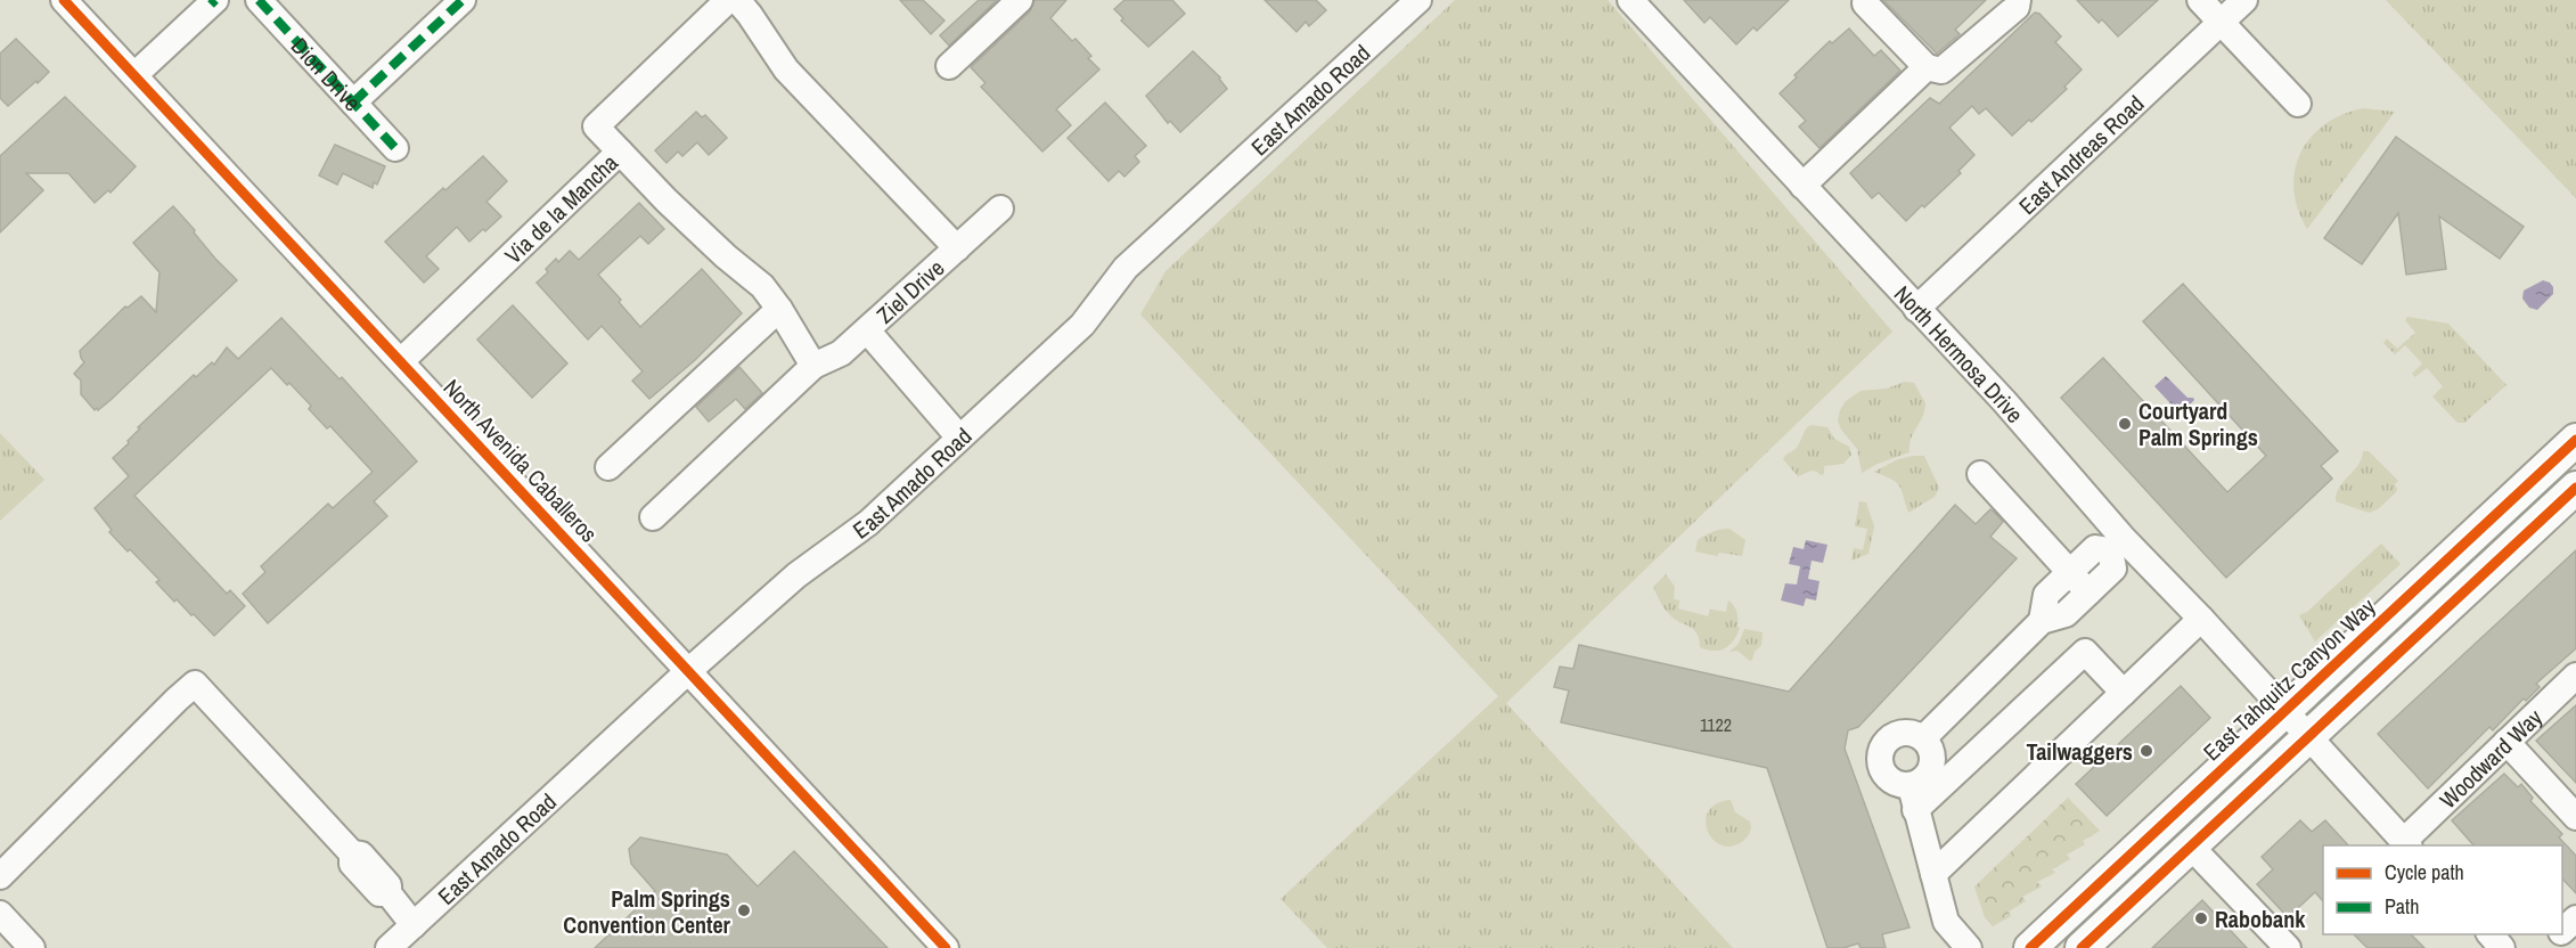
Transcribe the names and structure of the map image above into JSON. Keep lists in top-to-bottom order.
{
  "streets": {
    "main road": ["East Tahquitz Canyon Way"],
    "street": [
      "Dion Drive",
      "East Amado Road",
      "East Andreas Road",
      "Via de la Mancha",
      "Ziel Drive",
      "North Hermosa Drive",
      "North Avenida Caballeros",
      "Woodward Way"
    ]
  },
  "crossings": [
    ["East Amado Road", "North Avenida Caballeros"],
    ["East Andreas Road", "North Hermosa Drive"],
    ["Via de la Mancha", "North Avenida Caballeros"],
    ["North Hermosa Drive", "East Tahquitz Canyon Way"],
    ["North Hermosa Drive", "Woodward Way"]
  ],
  "places": [
    "Courtyard Palm Springs",
    "Tailwaggers",
    "Palm Springs Convention Center",
    "Rabobank"
  ],
  "house_numbers": ["1122"],
  "legend": ["Cycle path", "Path"]
}
